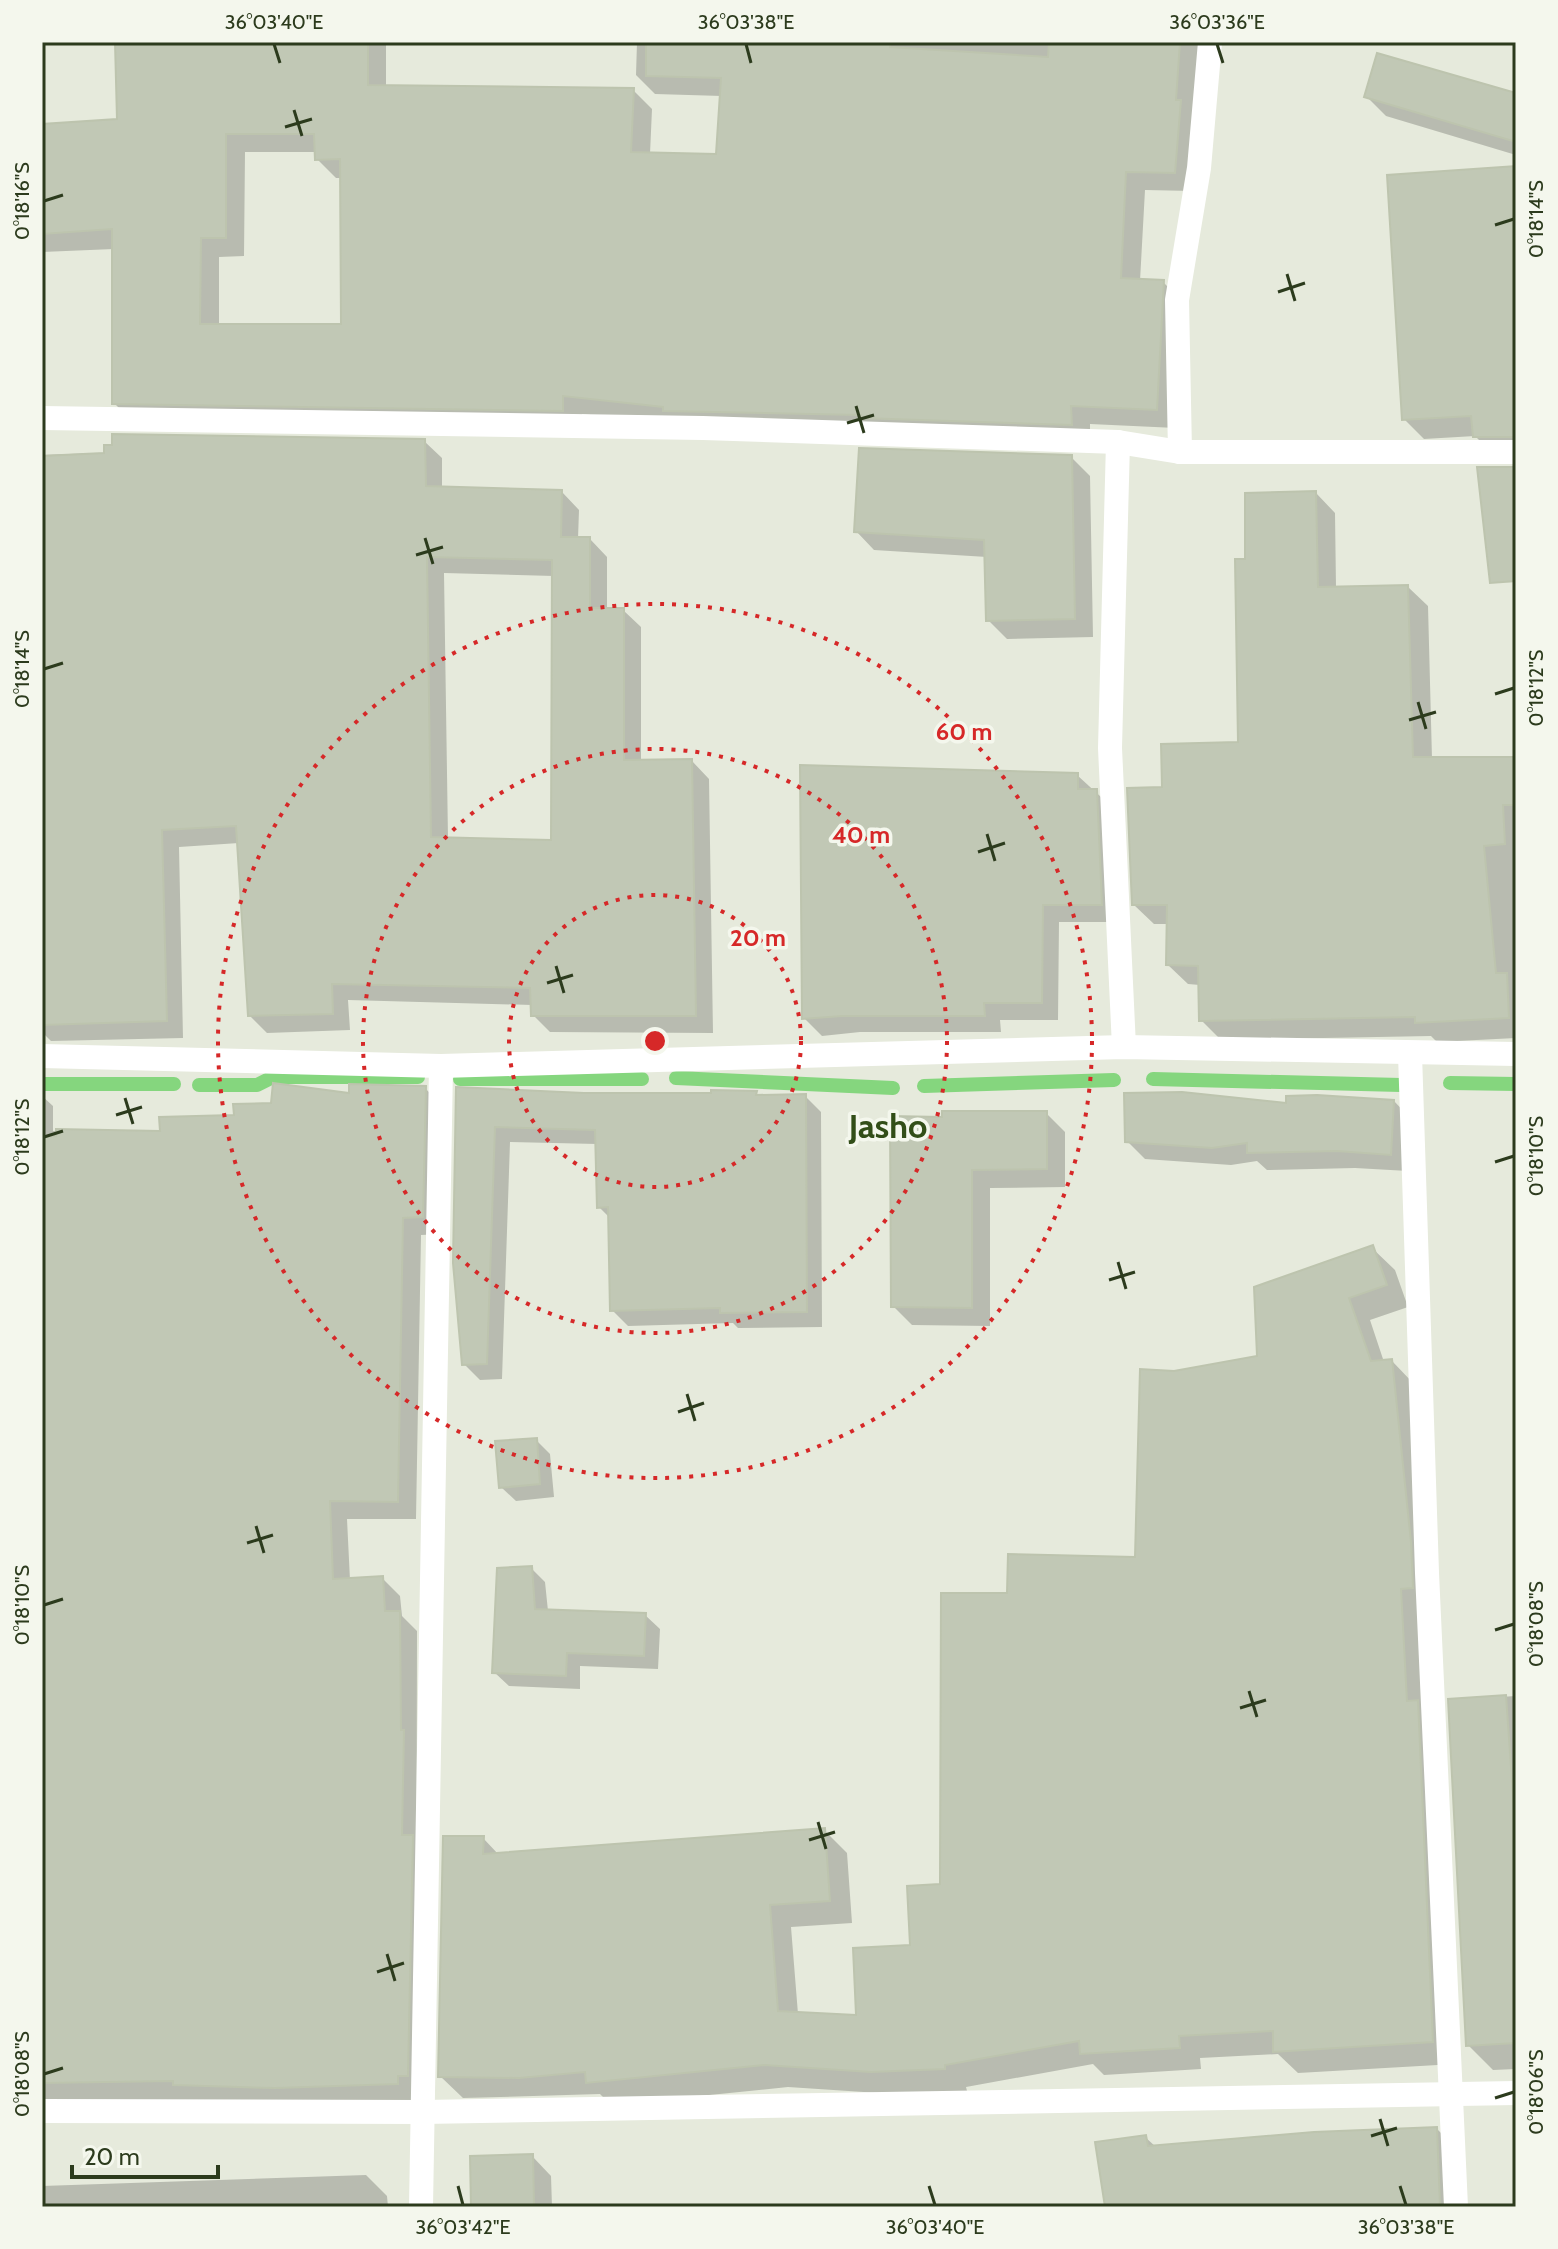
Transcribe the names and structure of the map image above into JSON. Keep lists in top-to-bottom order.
{
  "districts": ["Jasho"],
  "scale_bar": "20 m",
  "coordinates": [
    "36°03'40\"E",
    "36°03'38\"E",
    "36°03'36\"E",
    "0°18'16\"S",
    "0°18'14\"S",
    "0°18'12\"S",
    "0°18'10\"S",
    "0°18'08\"S",
    "0°18'06\"S",
    "36°03'42\"E"
  ],
  "rings": ["60 m", "40 m", "20 m"]
}
